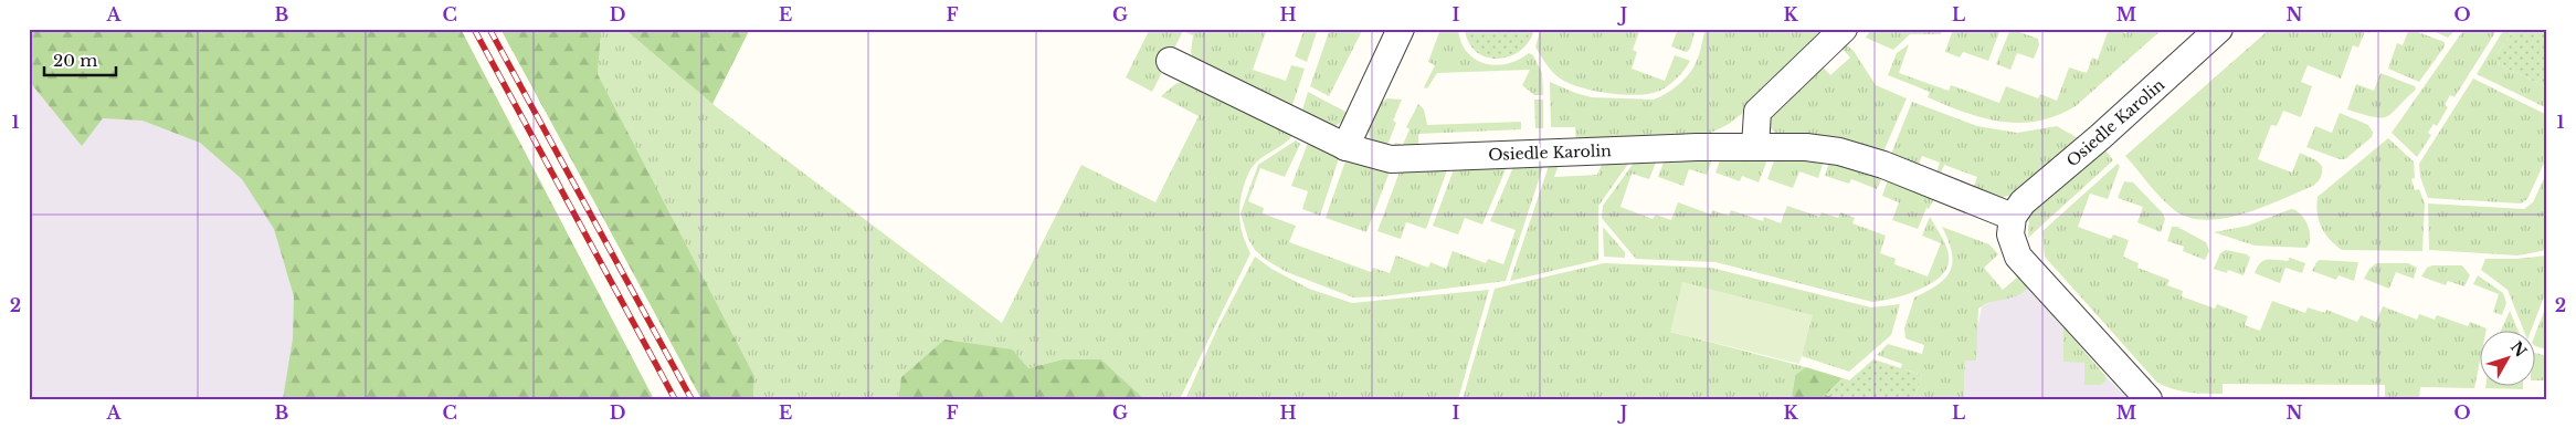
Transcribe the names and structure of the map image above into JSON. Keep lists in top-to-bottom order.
{
  "streets": {
    "street": ["Osiedle Karolin"]
  },
  "scale_bar": "20 m",
  "north": "top right",
  "grid": {
    "columns": [
      "A",
      "B",
      "C",
      "D",
      "E",
      "F",
      "G",
      "H",
      "I",
      "J",
      "K",
      "L",
      "M",
      "N",
      "O"
    ],
    "rows": ["1", "2"]
  }
}
